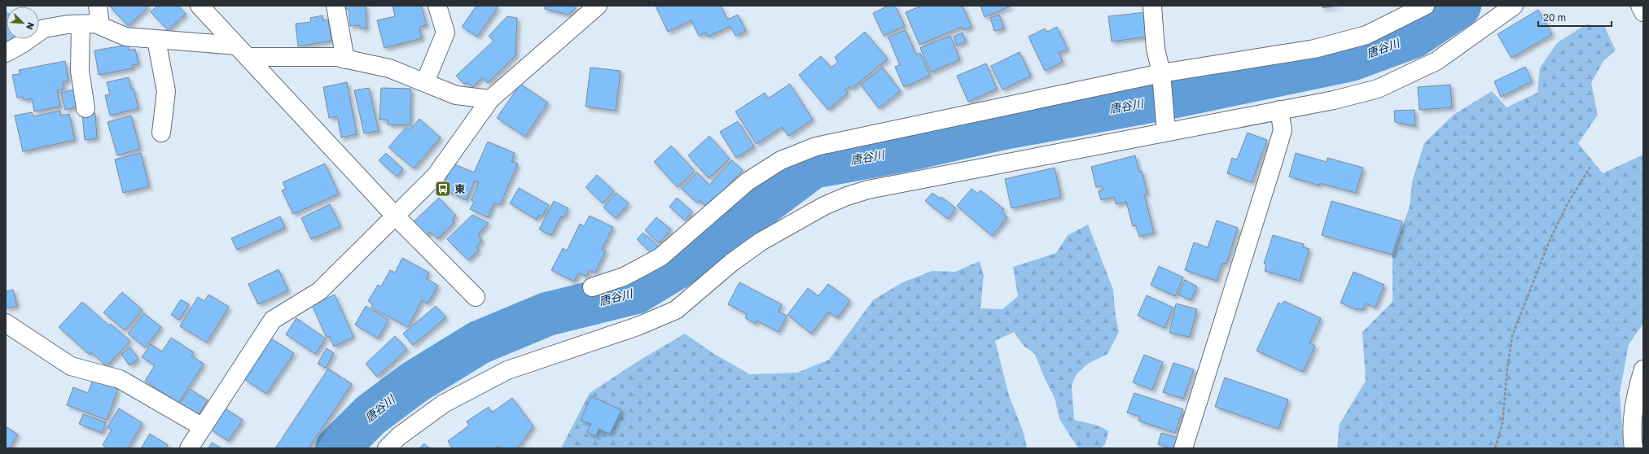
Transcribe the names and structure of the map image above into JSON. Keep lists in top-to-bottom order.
{
  "water": ["唐谷川"],
  "places": {
    "bus stop": ["東"]
  },
  "scale_bar": "20 m",
  "north": "bottom right"
}
